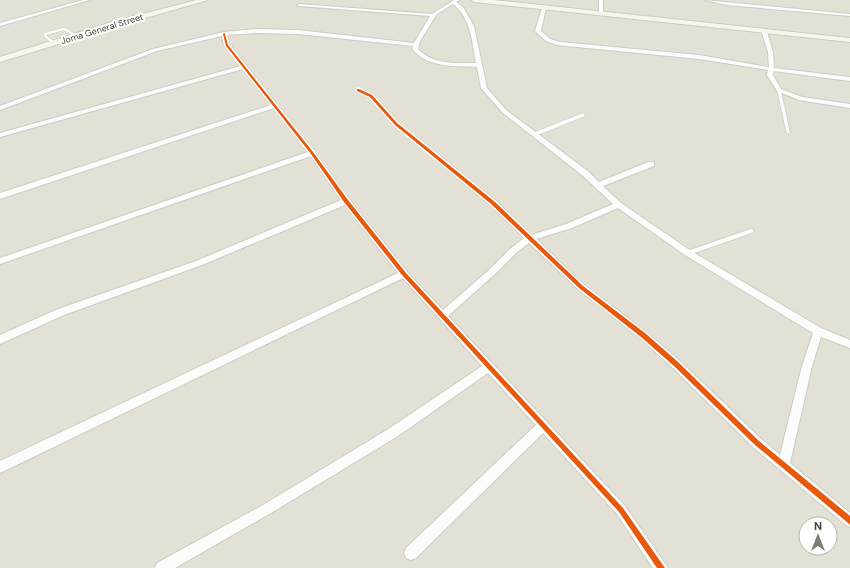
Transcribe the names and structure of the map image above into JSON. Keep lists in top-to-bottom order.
{
  "streets": {
    "street": ["Joma General Street"]
  },
  "north": "top"
}
